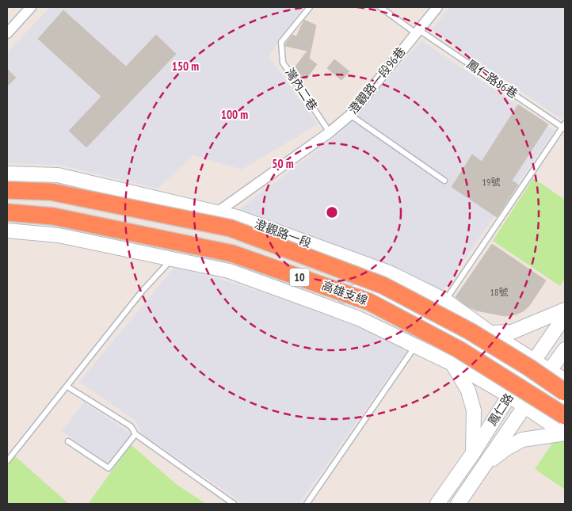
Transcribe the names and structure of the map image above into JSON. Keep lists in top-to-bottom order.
{
  "streets": {
    "highway": ["10", "高雄支線"],
    "street": ["澄觀路一段96巷", "澄觀路一段", "鳳仁路"],
    "lane": ["鳳仁路86巷", "灣內二巷"]
  },
  "crossings": [
    ["鳳仁路86巷", "澄觀路一段96巷"],
    ["澄觀路一段96巷", "灣內二巷"],
    ["澄觀路一段96巷", "澄觀路一段"],
    ["澄觀路一段", "鳳仁路"]
  ],
  "house_numbers": ["19號", "18號"],
  "rings": ["150 m", "100 m", "50 m"]
}
